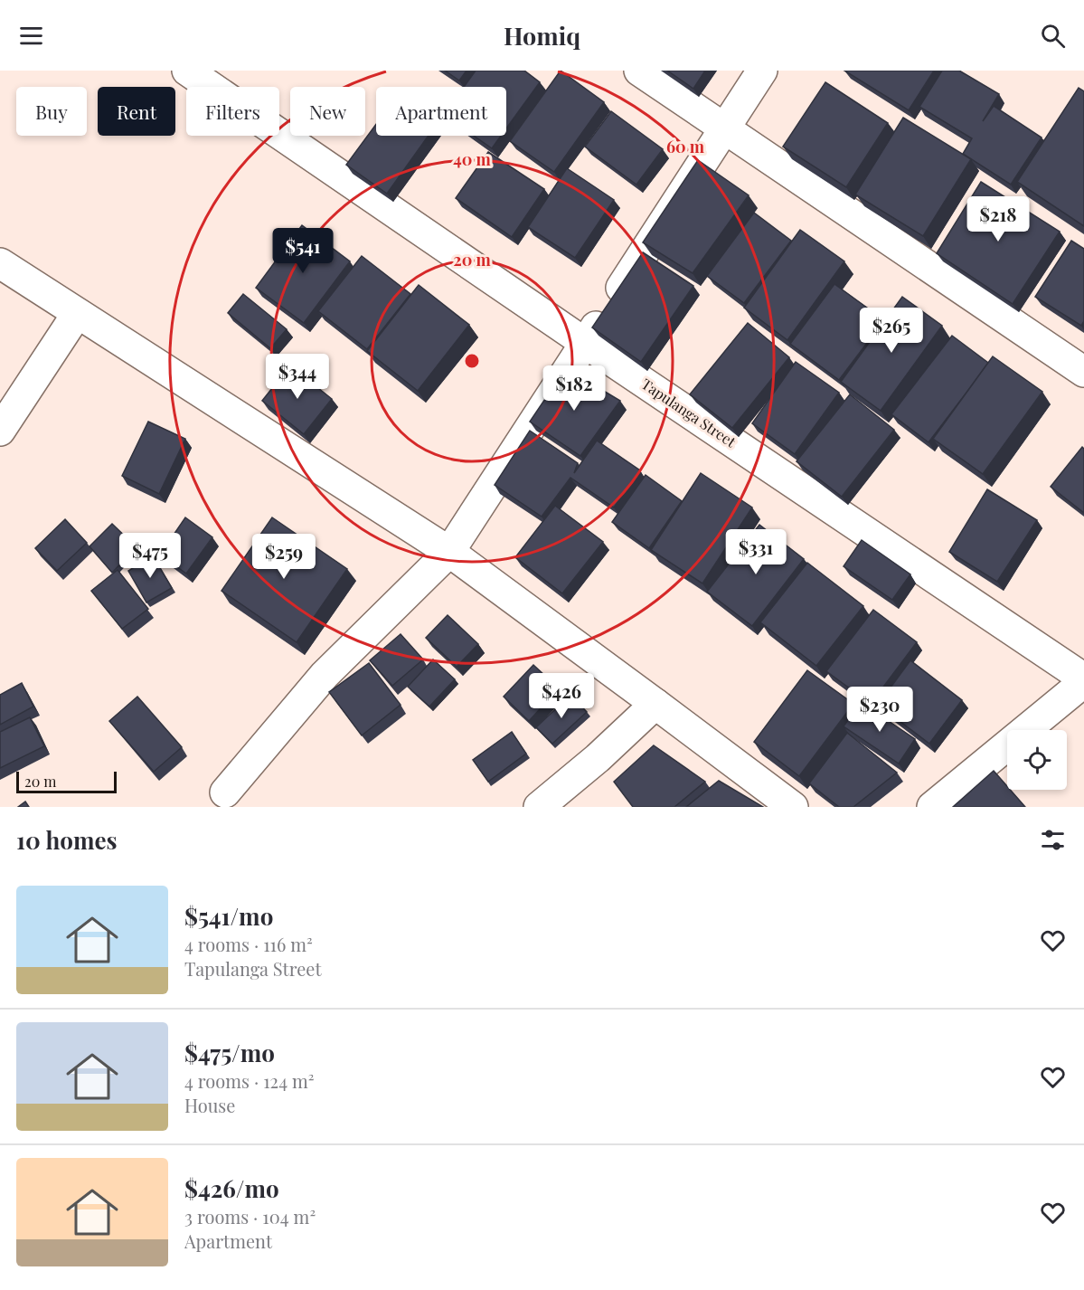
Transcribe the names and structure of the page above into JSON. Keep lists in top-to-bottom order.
{
  "streets": {
    "street": ["Tapulanga Street"]
  },
  "scale_bar": "20 m",
  "page": {
    "header": "Homiq",
    "chip": [
      "Buy",
      "Rent",
      "Filters",
      "New",
      "Apartment"
    ],
    "price": [
      "$218",
      "$541",
      "$265",
      "$344",
      "$182",
      "$331",
      "$475",
      "$259",
      "$426",
      "$230"
    ],
    "scale": "20 m",
    "heading": "10 homes",
    "list": [
      {
        "name": "$541/mo",
        "note": "4 rooms · 116 m² · Tapulanga Street"
      },
      {
        "name": "$475/mo",
        "note": "4 rooms · 124 m² · House"
      },
      {
        "name": "$426/mo",
        "note": "3 rooms · 104 m² · Apartment"
      }
    ]
  },
  "rings": ["60 m", "40 m", "20 m"]
}
